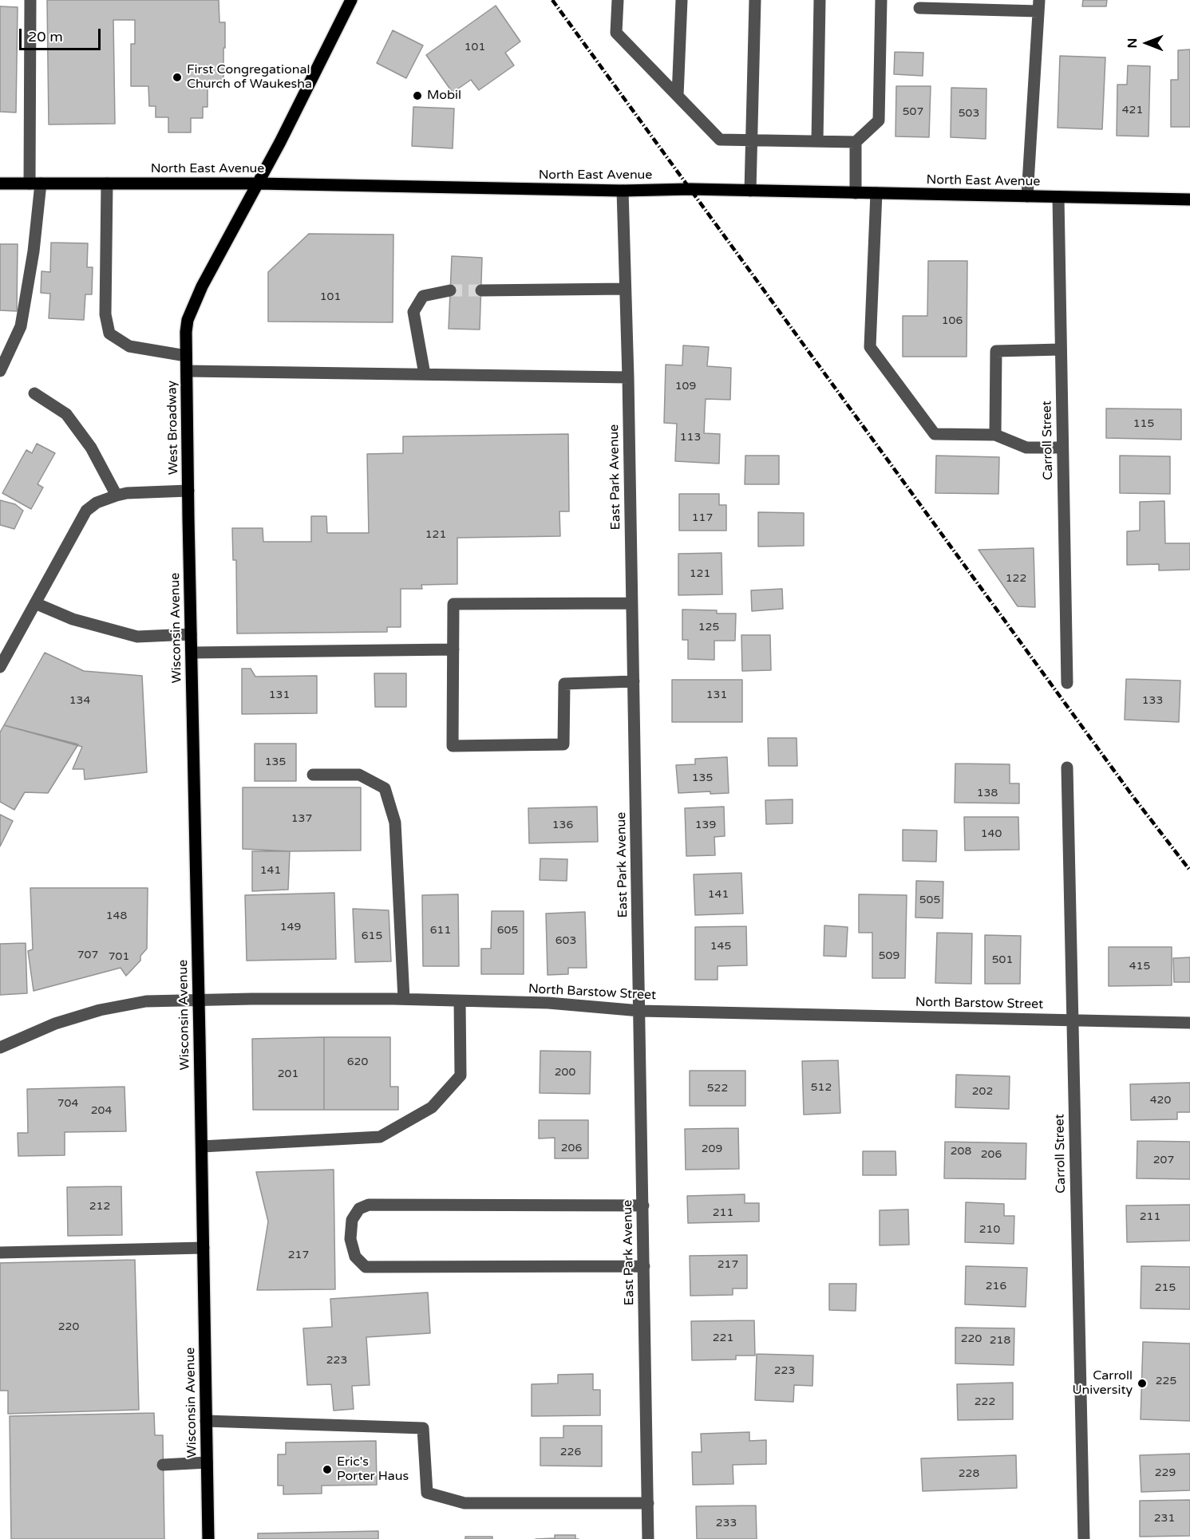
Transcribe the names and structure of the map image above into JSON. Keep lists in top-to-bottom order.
{
  "streets": {
    "main road": ["North East Avenue", "West Broadway", "Wisconsin Avenue"],
    "street": ["Carroll Street", "East Park Avenue", "North Barstow Street"]
  },
  "crossings": [
    ["North East Avenue", "West Broadway"],
    ["North East Avenue", "Carroll Street"],
    ["North East Avenue", "East Park Avenue"],
    ["West Broadway", "Wisconsin Avenue"],
    ["Carroll Street", "North Barstow Street"],
    ["East Park Avenue", "North Barstow Street"],
    ["Wisconsin Avenue", "North Barstow Street"]
  ],
  "places": [
    "First Congregational Church of Waukesha",
    "Mobil",
    "Carroll University",
    "Eric's Porter Haus"
  ],
  "house_numbers": [
    "101",
    "421",
    "507",
    "503",
    "101",
    "106",
    "109",
    "115",
    "113",
    "117",
    "121",
    "121",
    "122",
    "125",
    "131",
    "131",
    "134",
    "133",
    "135",
    "135",
    "138",
    "137",
    "136",
    "139",
    "140",
    "141",
    "141",
    "505",
    "148",
    "149",
    "611",
    "605",
    "615",
    "603",
    "145",
    "707",
    "509",
    "701",
    "501",
    "415",
    "620",
    "200",
    "201",
    "512",
    "522",
    "202",
    "420",
    "704",
    "204",
    "206",
    "209",
    "208",
    "206",
    "207",
    "212",
    "211",
    "211",
    "210",
    "217",
    "217",
    "216",
    "215",
    "220",
    "221",
    "220",
    "218",
    "223",
    "223",
    "225",
    "222",
    "226",
    "229",
    "228",
    "231",
    "233"
  ],
  "scale_bar": "20 m",
  "north": "left"
}
